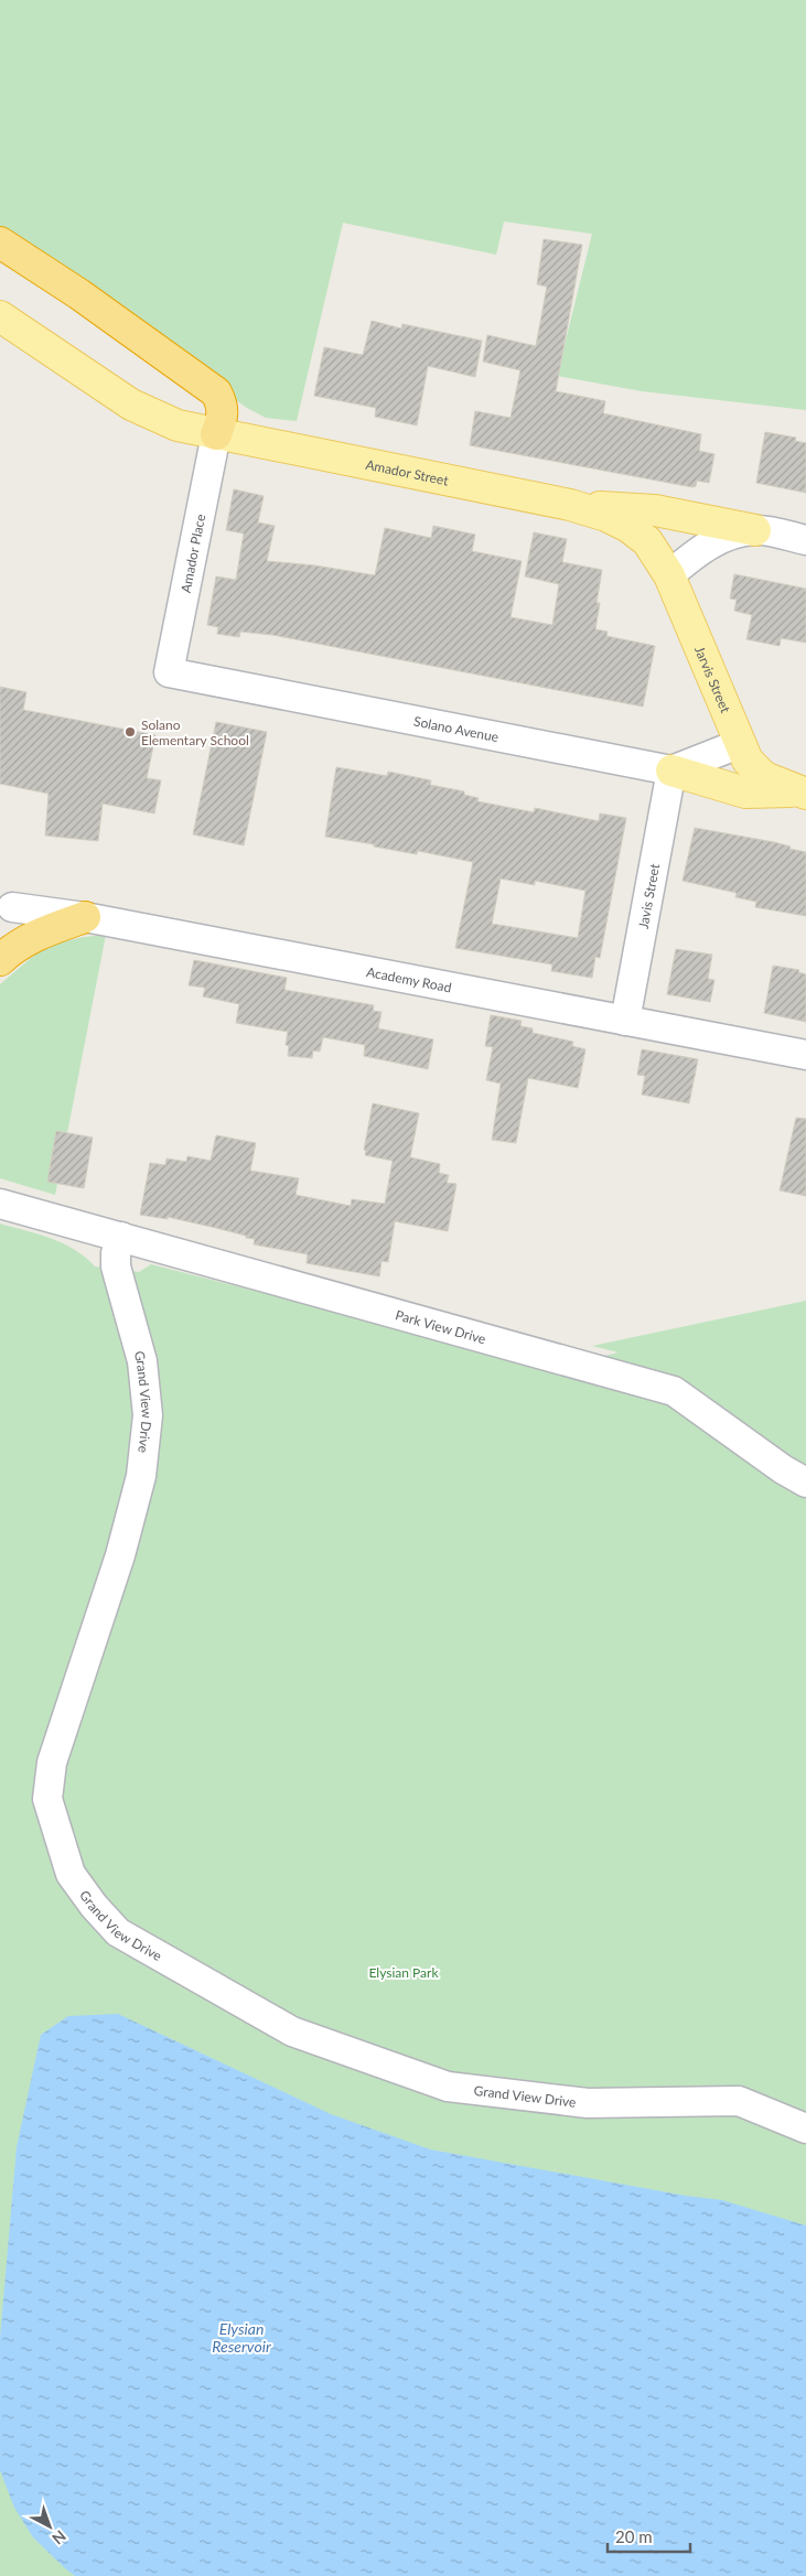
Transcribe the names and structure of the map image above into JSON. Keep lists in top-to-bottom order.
{
  "streets": {
    "main road": ["Amador Street", "Jarvis Street"],
    "street": [
      "Amador Place",
      "Solano Avenue",
      "Javis Street",
      "Academy Road",
      "Park View Drive",
      "Grand View Drive"
    ]
  },
  "crossings": [
    ["Amador Street", "Amador Place"],
    ["Amador Street", "Jarvis Street"],
    ["Amador Place", "Solano Avenue"],
    ["Solano Avenue", "Javis Street"],
    ["Javis Street", "Academy Road"],
    ["Park View Drive", "Grand View Drive"]
  ],
  "water": ["Elysian Reservoir"],
  "parks": ["Elysian Park"],
  "places": ["Solano Elementary School"],
  "scale_bar": "20 m",
  "north": "bottom right"
}
